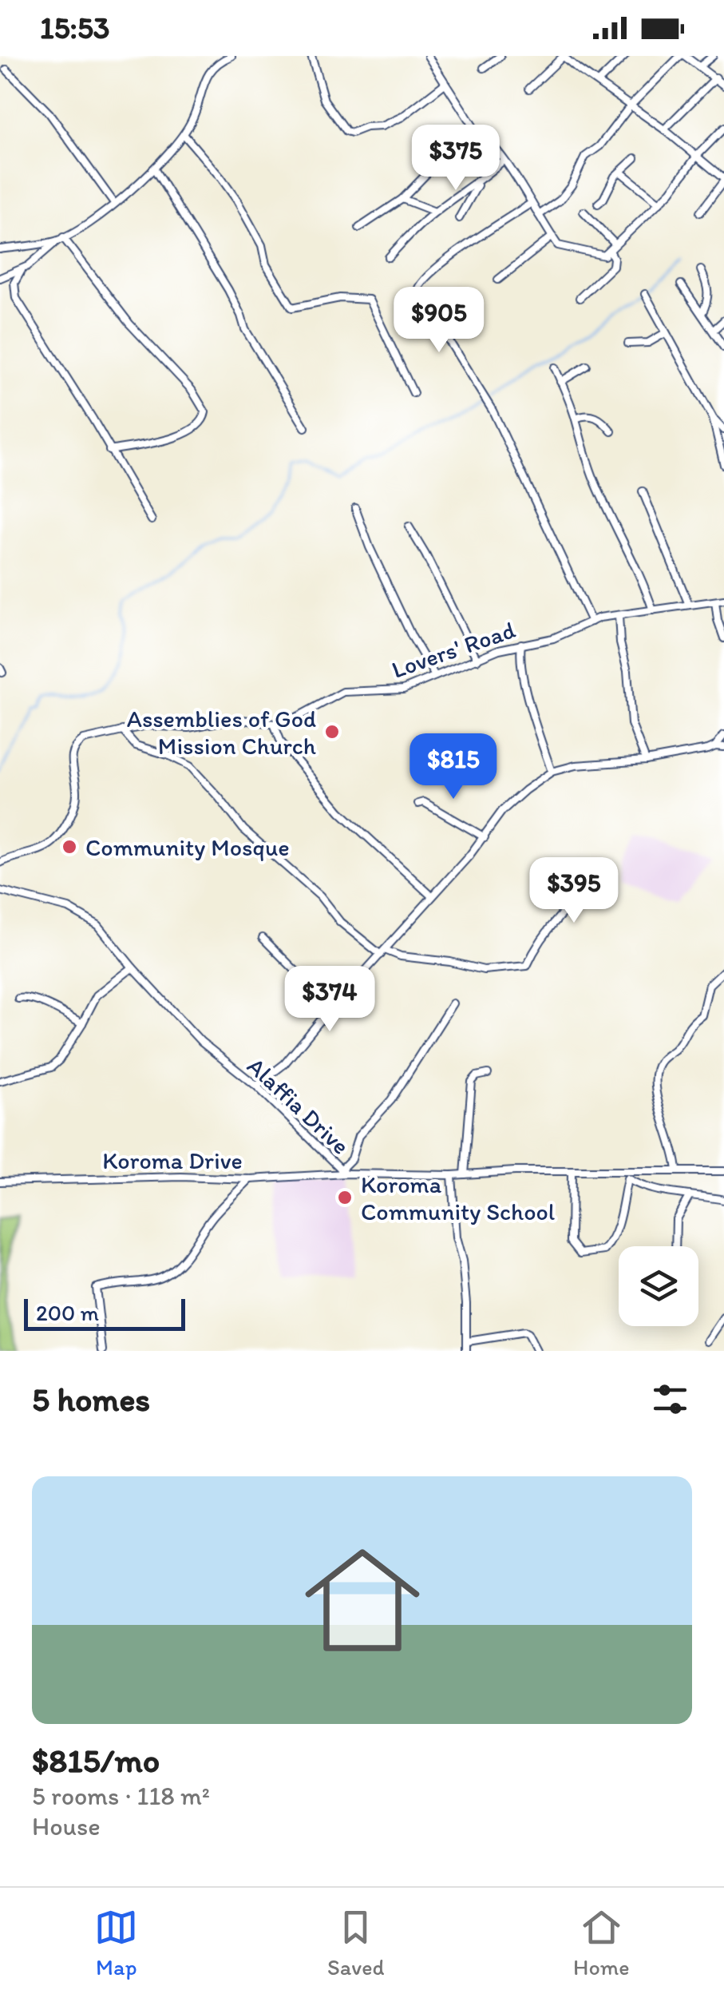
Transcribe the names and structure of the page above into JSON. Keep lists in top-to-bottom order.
{
  "streets": {
    "street": ["Lovers' Road", "Alaffia Drive", "Koroma Drive"]
  },
  "crossings": [
    ["Alaffia Drive", "Koroma Drive"]
  ],
  "places": ["Assemblies of God Mission Church", "Community Mosque", "Koroma Community School"],
  "scale_bar": "200 m",
  "page": {
    "status": "15:53",
    "price": [
      "$375",
      "$905",
      "$815",
      "$395",
      "$374"
    ],
    "scale": "200 m",
    "heading": "5 homes",
    "list": [
      {
        "name": "$815/mo",
        "note": "5 rooms · 118 m² · House"
      }
    ],
    "tabs": ["Map", "Saved", "Home"]
  }
}
